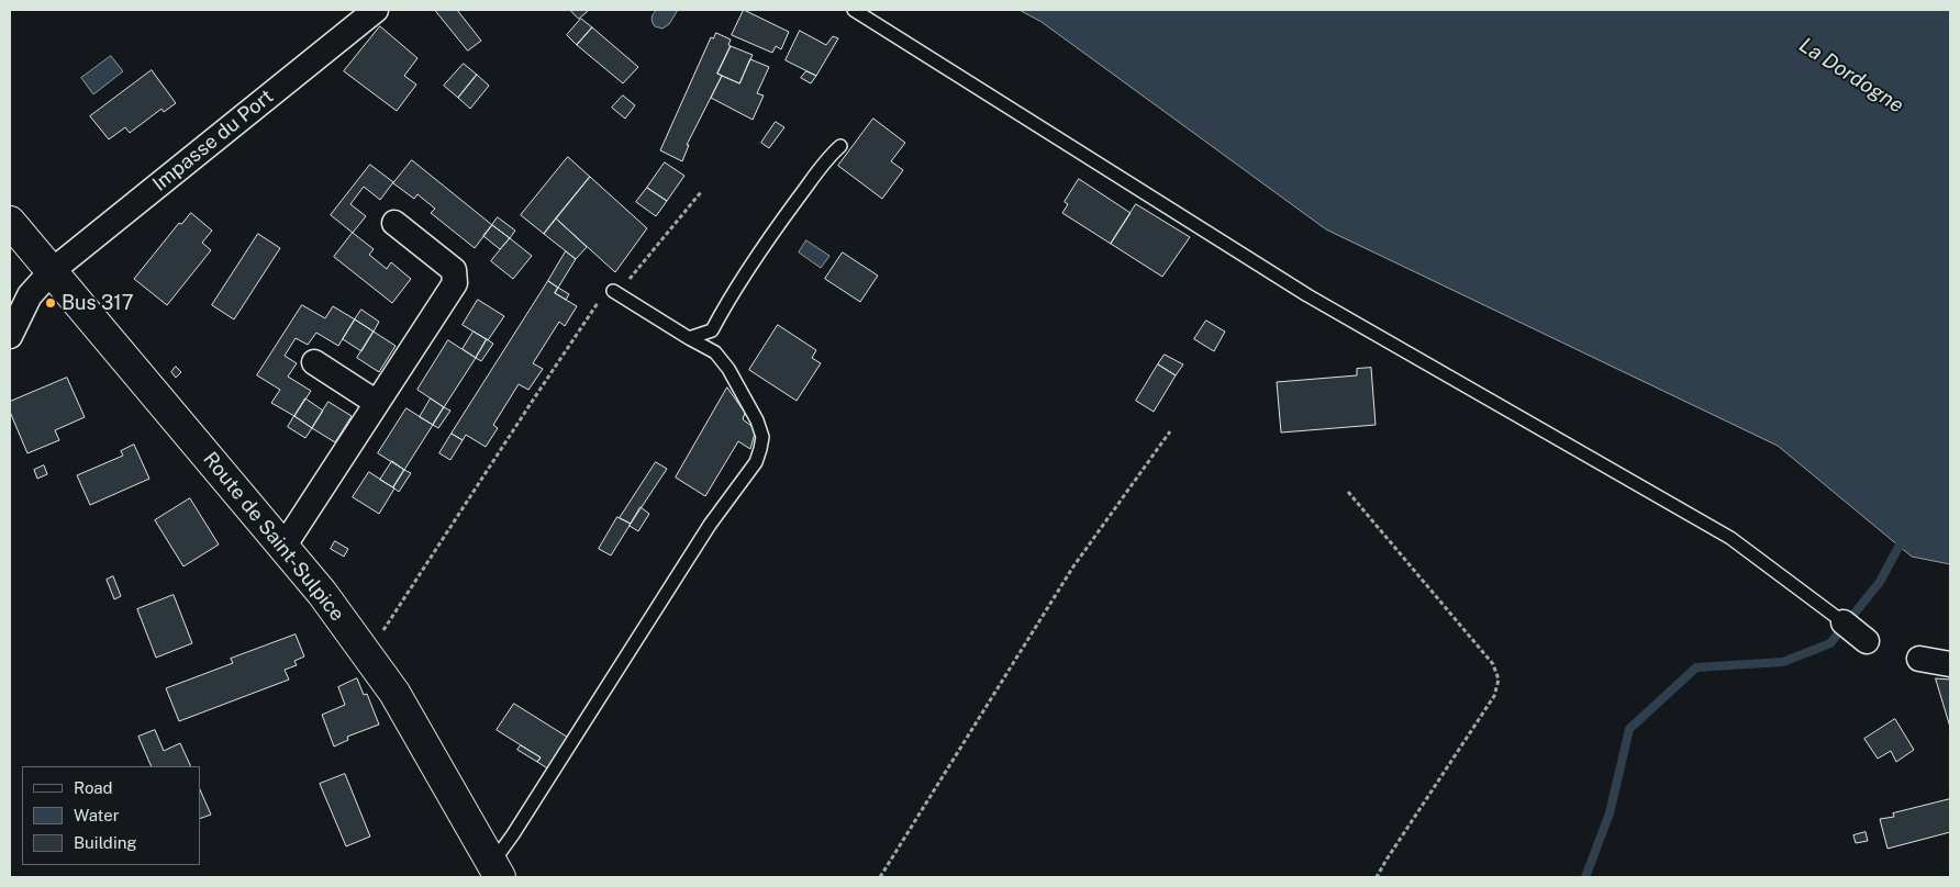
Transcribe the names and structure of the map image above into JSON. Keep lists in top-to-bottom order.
{
  "streets": {
    "main road": ["Route de Saint-Sulpice"],
    "street": ["Impasse du Port"]
  },
  "crossings": [
    ["Impasse du Port", "Route de Saint-Sulpice"]
  ],
  "water": ["La Dordogne"],
  "places": ["Bus 317"],
  "legend": ["Road", "Water", "Building"]
}
